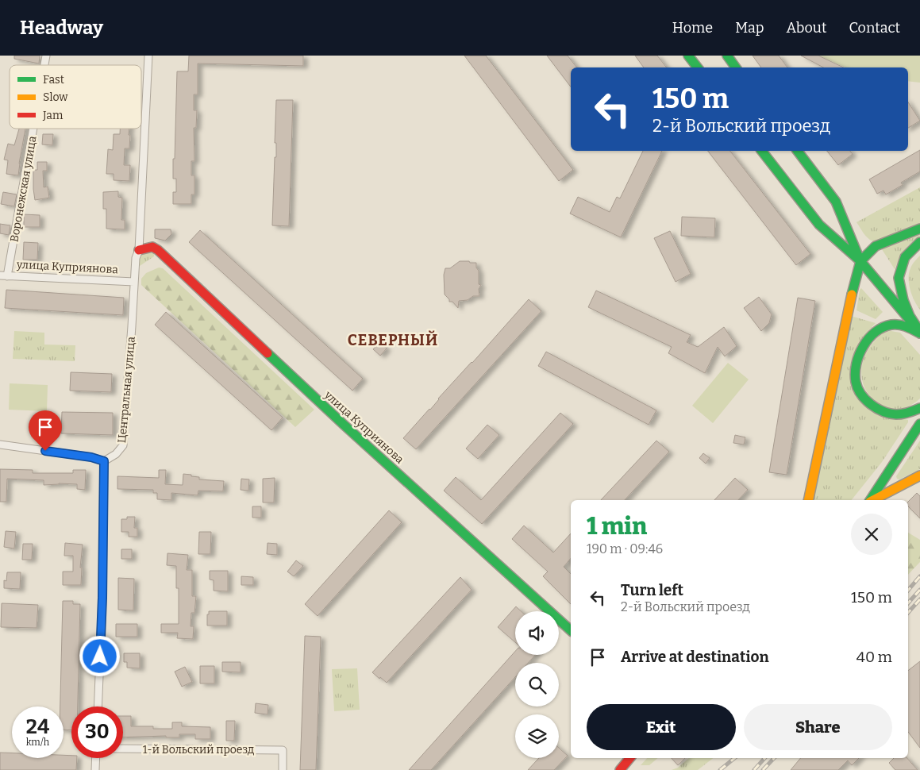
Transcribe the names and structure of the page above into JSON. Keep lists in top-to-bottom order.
{
  "streets": {
    "street": [
      "Воронежская улица",
      "улица Куприянова",
      "Центральная улица",
      "1-й Вольский проезд"
    ]
  },
  "crossings": [
    ["Воронежская улица", "улица Куприянова"],
    ["улица Куприянова", "Центральная улица"]
  ],
  "districts": ["СЕВЕРНЫЙ"],
  "legend": ["Fast", "Slow", "Jam"],
  "page": {
    "header": "Headway",
    "nav": [
      "Home",
      "Map",
      "About",
      "Contact"
    ],
    "turn": ["150 m", "2-й Вольский проезд"],
    "heading": ["1 min", "190 m · 09:46"],
    "list": [
      {
        "name": "Turn left",
        "note": "2-й Вольский проезд",
        "value": "150 m"
      },
      {
        "name": "Arrive at destination",
        "value": "40 m"
      }
    ],
    "buttons": ["Exit", "Share"],
    "speed": "24 km/h",
    "limit": "30"
  }
}
